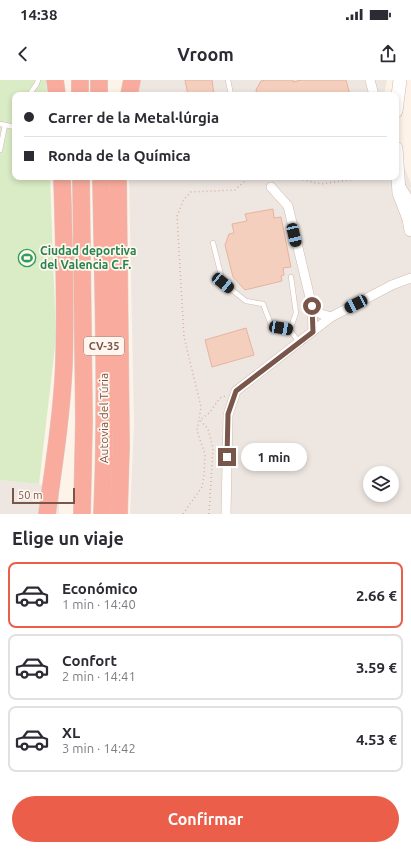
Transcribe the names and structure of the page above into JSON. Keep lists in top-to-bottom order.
{
  "streets": {
    "highway": ["CV-35", "Autovia del Túria"]
  },
  "places": {
    "sports": ["Ciudad deportiva del Valencia C.F."]
  },
  "scale_bar": "50 m",
  "page": {
    "status": "14:38",
    "header": "Vroom",
    "banner": ["Carrer de la Metal·lúrgia", "Ronda de la Química"],
    "bubble": "1 min",
    "scale": "50 m",
    "heading": "Elige un viaje",
    "list": [
      {
        "name": "Económico",
        "note": "1 min · 14:40",
        "value": "2.66 €"
      },
      {
        "name": "Confort",
        "note": "2 min · 14:41",
        "value": "3.59 €"
      },
      {
        "name": "XL",
        "note": "3 min · 14:42",
        "value": "4.53 €"
      }
    ],
    "buttons": "Confirmar"
  }
}
